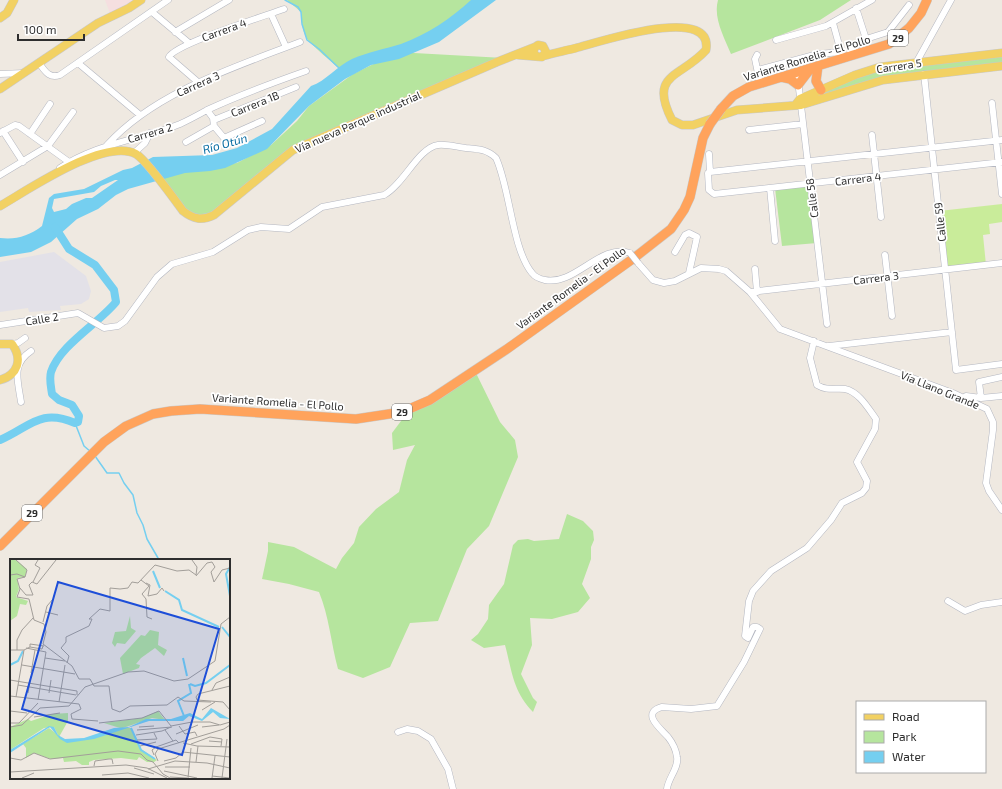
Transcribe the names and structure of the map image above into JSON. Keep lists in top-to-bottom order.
{
  "streets": {
    "highway": ["29", "Variante Romelia - El Pollo"],
    "main road": ["Carrera 5", "Vía nueva Parque industrial", "Carrera 2"],
    "street": [
      "Carrera 4",
      "Carrera 3",
      "Carrera 1B",
      "Calle 58",
      "Calle 59",
      "Calle 2",
      "Vía Llano Grande"
    ]
  },
  "crossings": [
    ["Carrera 4", "Carrera 3"],
    ["Carrera 4", "Calle 58"],
    ["Carrera 4", "Calle 59"],
    ["Variante Romelia - El Pollo", "Calle 58"],
    ["Carrera 5", "Vía nueva Parque industrial"],
    ["Carrera 5", "Calle 58"],
    ["Carrera 5", "Calle 59"],
    ["Carrera 3", "Carrera 2"],
    ["Carrera 3", "Calle 58"],
    ["Carrera 3", "Calle 59"],
    ["Carrera 3", "Vía Llano Grande"],
    ["Vía nueva Parque industrial", "Calle 58"],
    ["Calle 2", "Vía Llano Grande"]
  ],
  "water": ["Río Otún"],
  "legend": ["Road", "Park", "Water"],
  "scale_bar": "100 m"
}
